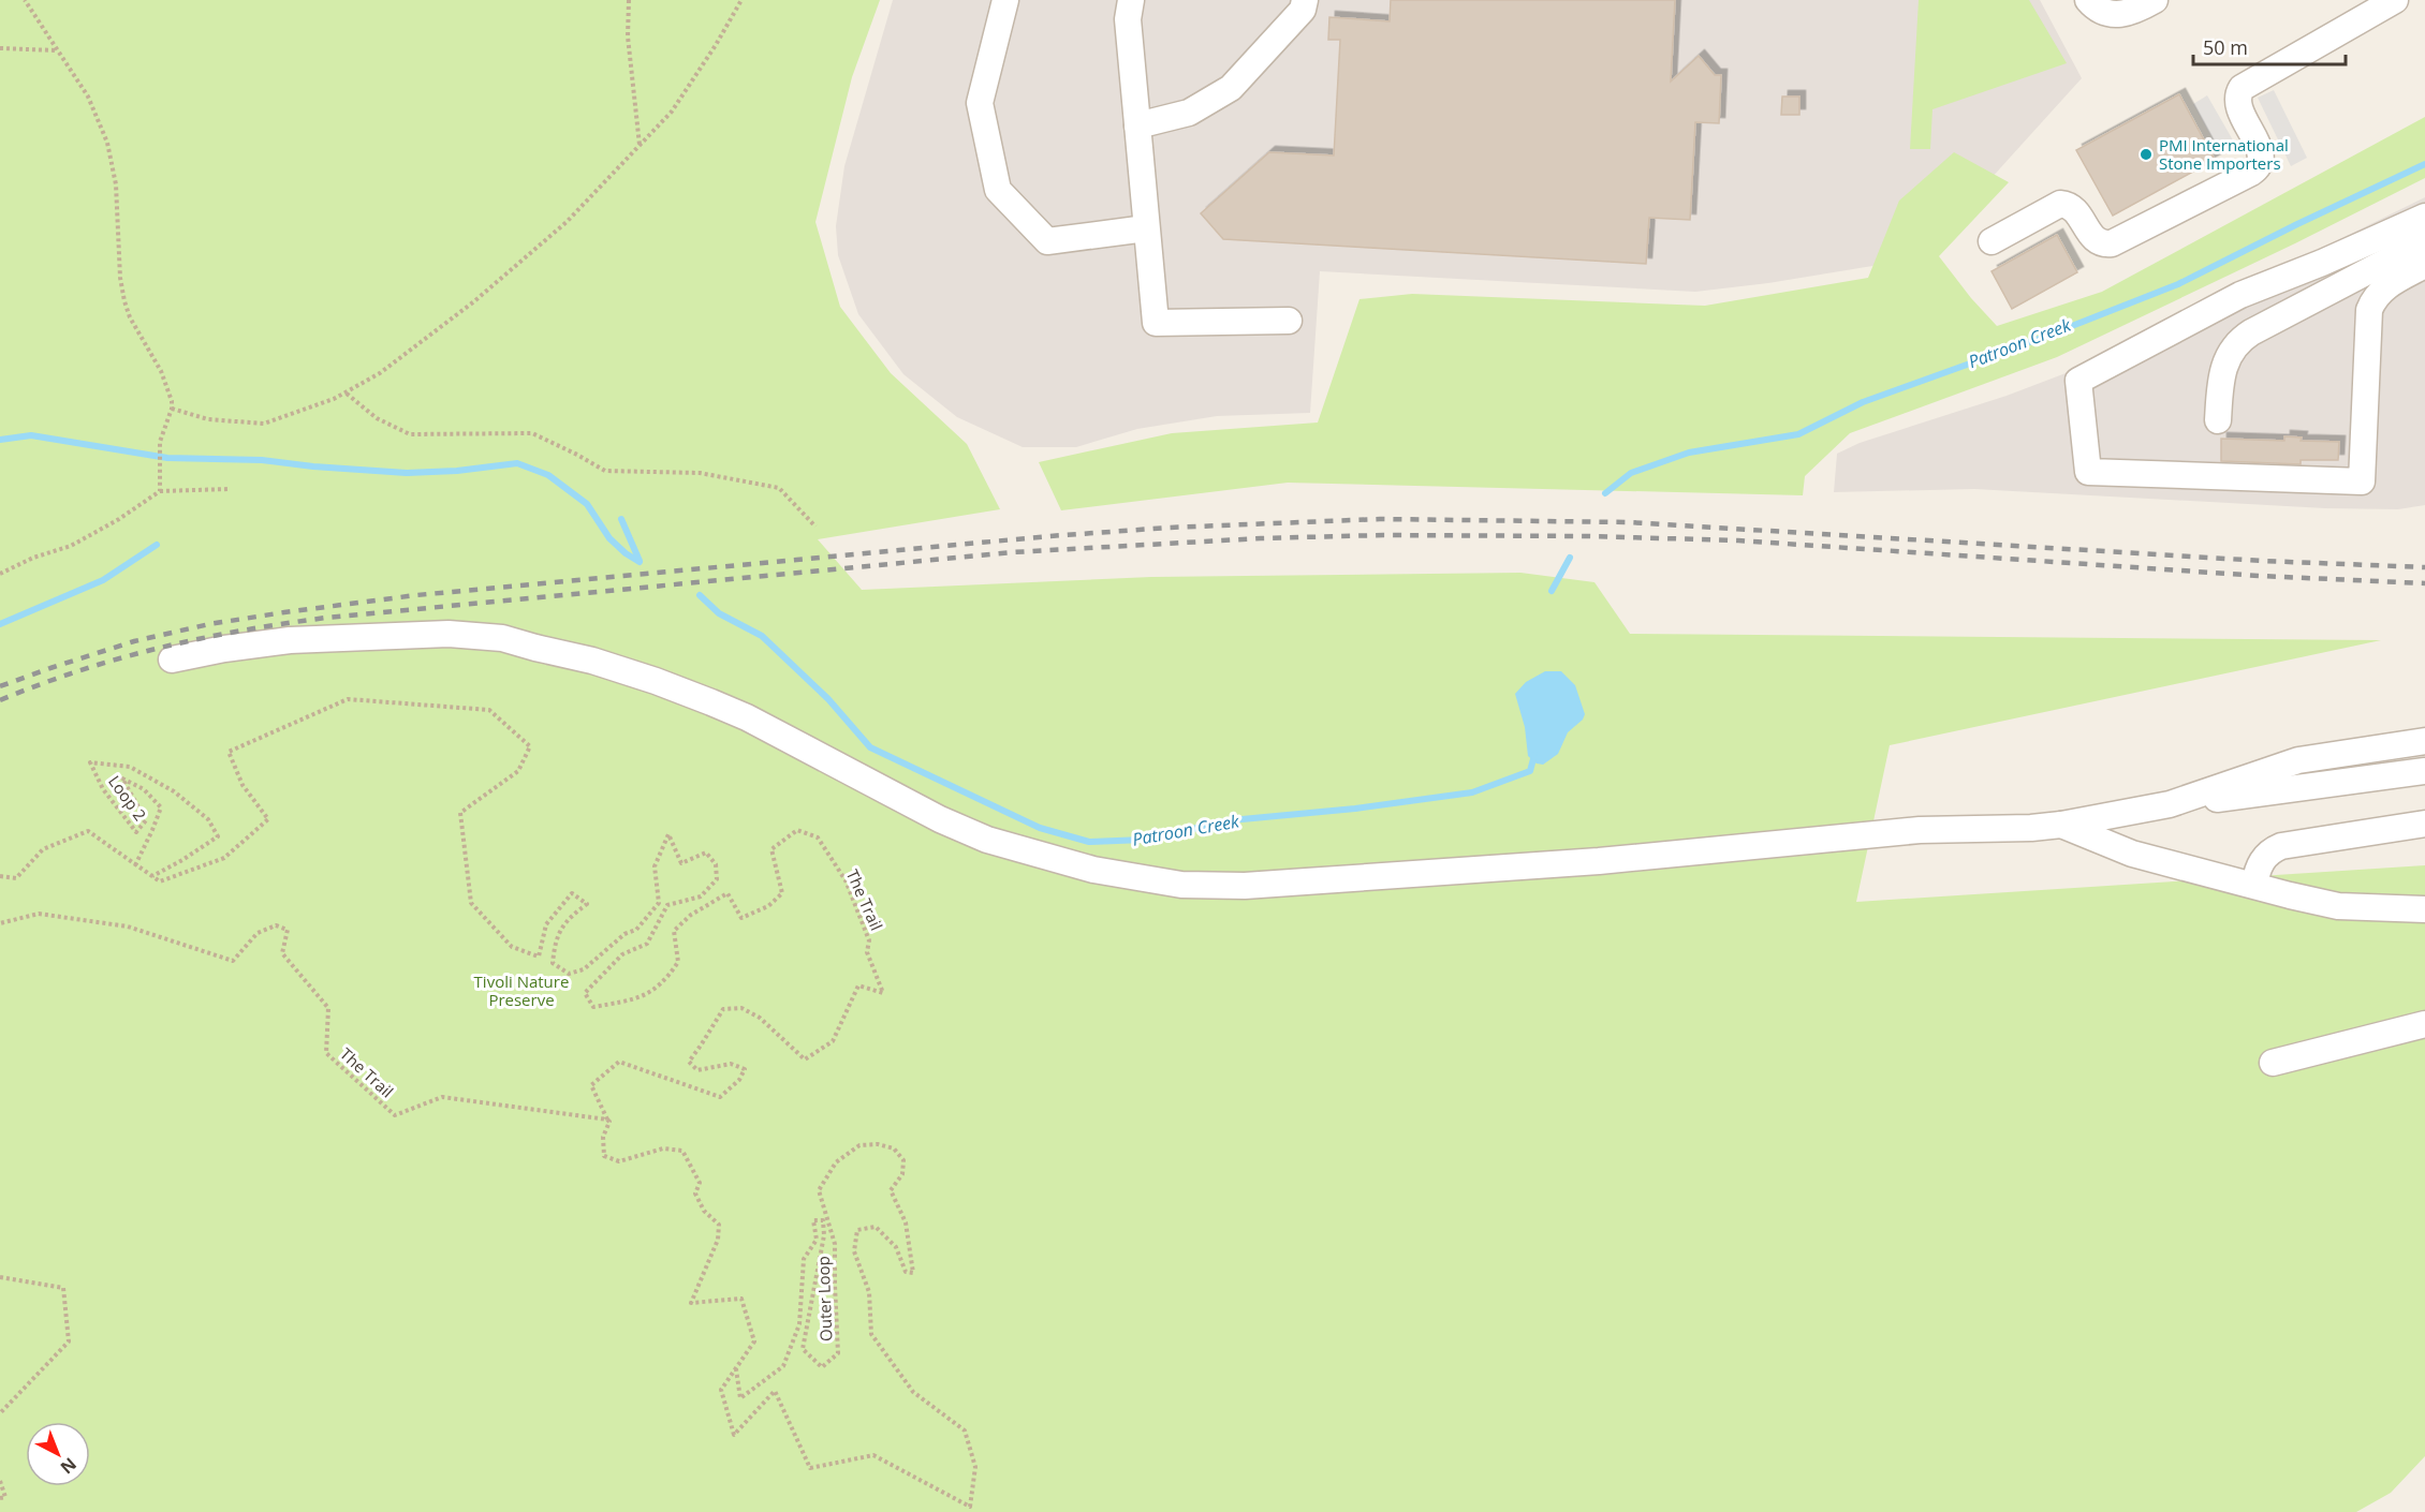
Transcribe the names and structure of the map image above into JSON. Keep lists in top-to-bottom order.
{
  "streets": {
    "path": ["Loop 2", "The Trail", "Outer Loop"]
  },
  "crossings": [
    ["Loop 2", "The Trail"],
    ["The Trail", "Outer Loop"]
  ],
  "water": ["Patroon Creek"],
  "parks": ["Tivoli Nature Preserve"],
  "places": ["PMI International Stone Importers"],
  "scale_bar": "50 m",
  "north": "bottom right"
}
